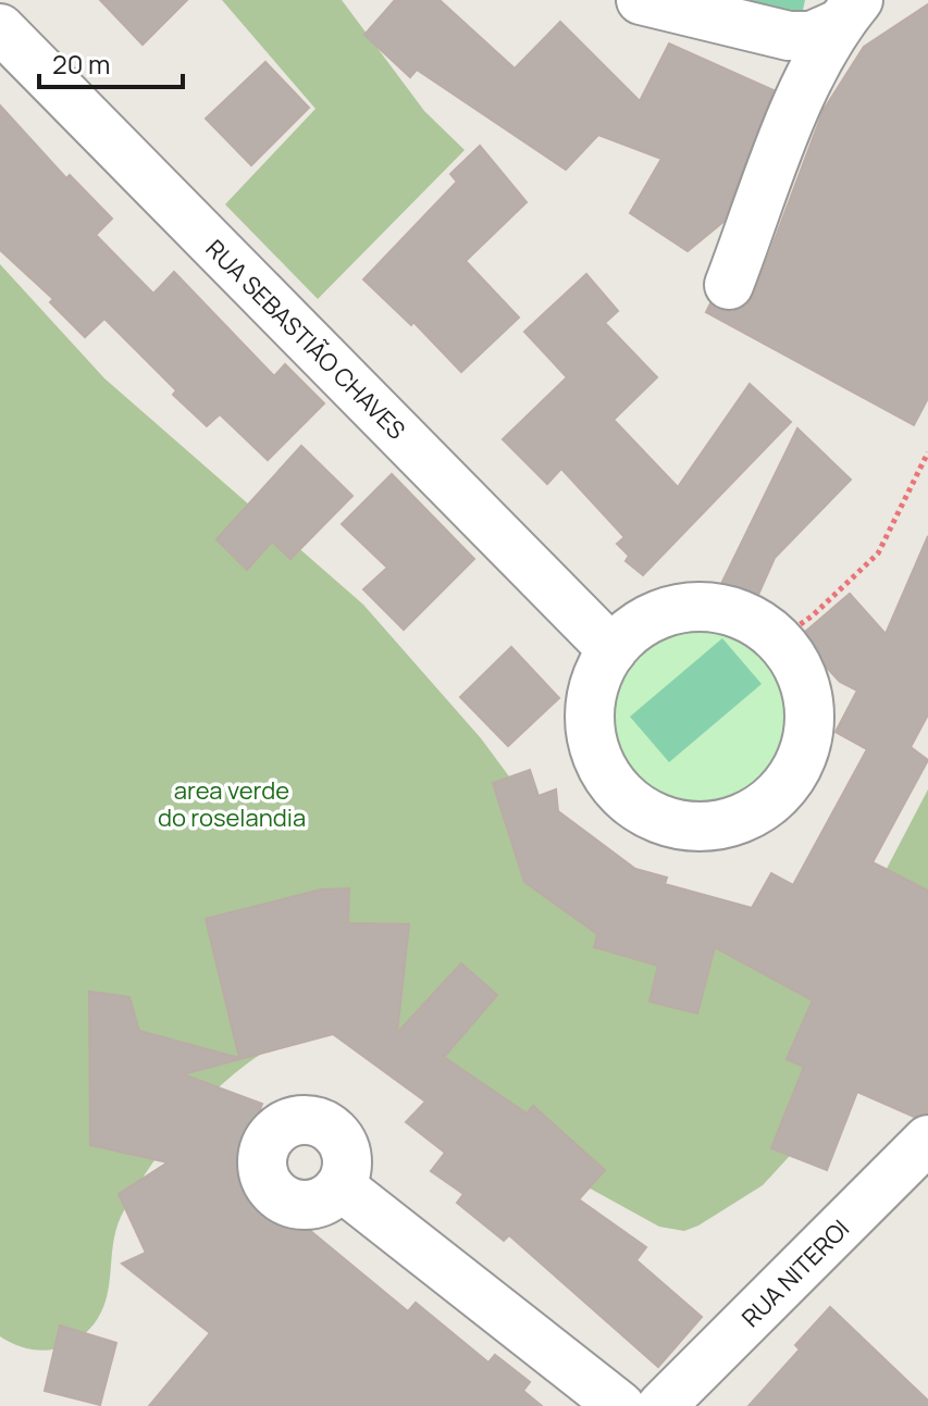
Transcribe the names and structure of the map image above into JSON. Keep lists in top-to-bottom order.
{
  "streets": {
    "street": ["RUA SEBASTIÃO CHAVES", "RUA NITEROI"]
  },
  "parks": ["area verde do roselandia"],
  "scale_bar": "20 m"
}
